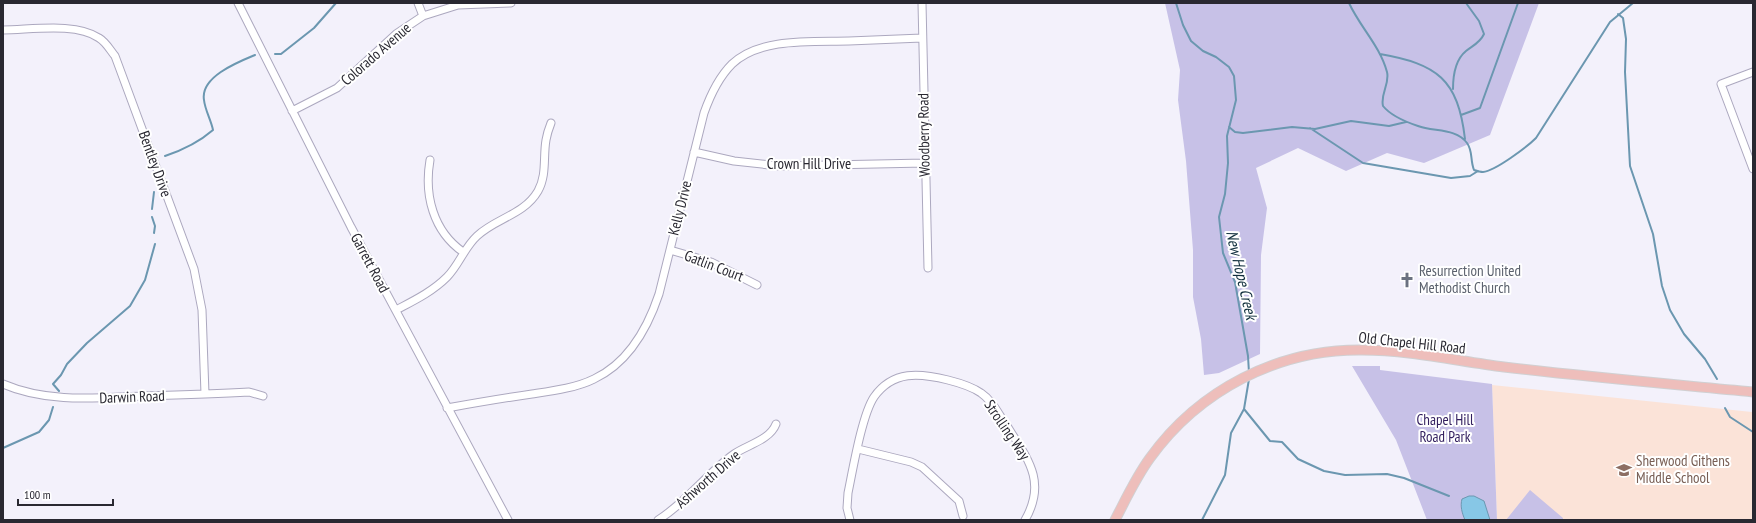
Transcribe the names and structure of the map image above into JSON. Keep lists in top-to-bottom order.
{
  "streets": {
    "main road": ["Old Chapel Hill Road"],
    "street": [
      "Colorado Avenue",
      "Woodberry Road",
      "Bentley Drive",
      "Crown Hill Drive",
      "Kelly Drive",
      "Garrett Road",
      "Gatlin Court",
      "Darwin Road",
      "Strolling Way",
      "Ashworth Drive"
    ]
  },
  "crossings": [
    ["Colorado Avenue", "Garrett Road"],
    ["Woodberry Road", "Crown Hill Drive"],
    ["Woodberry Road", "Kelly Drive"],
    ["Bentley Drive", "Darwin Road"],
    ["Crown Hill Drive", "Kelly Drive"],
    ["Kelly Drive", "Garrett Road"],
    ["Kelly Drive", "Gatlin Court"]
  ],
  "water": ["New Hope Creek"],
  "parks": ["Chapel Hill Road Park"],
  "places": {
    "church": ["Resurrection United Methodist Church"],
    "school or university": ["Sherwood Githens Middle School"]
  },
  "scale_bar": "100 m"
}
